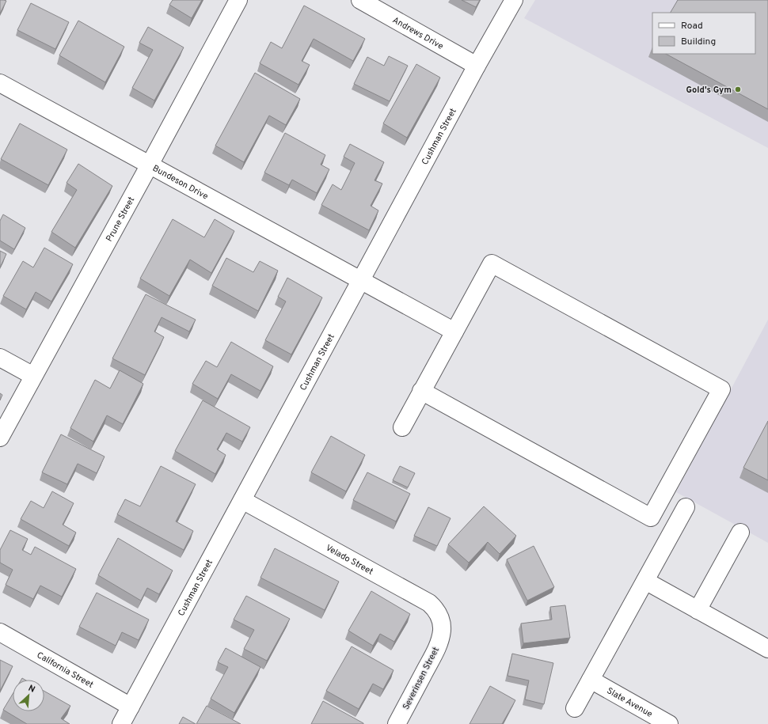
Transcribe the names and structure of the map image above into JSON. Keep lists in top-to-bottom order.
{
  "streets": {
    "street": [
      "Andrews Drive",
      "Cushman Street",
      "Bundeson Drive",
      "Prune Street",
      "Velado Street",
      "California Street",
      "Severinsen Street",
      "Slate Avenue"
    ]
  },
  "crossings": [
    ["Andrews Drive", "Cushman Street"],
    ["Cushman Street", "Bundeson Drive"],
    ["Cushman Street", "Velado Street"],
    ["Cushman Street", "California Street"],
    ["Bundeson Drive", "Prune Street"],
    ["Velado Street", "Severinsen Street"]
  ],
  "places": ["Gold's Gym"],
  "legend": ["Road", "Building"],
  "north": "top right"
}
